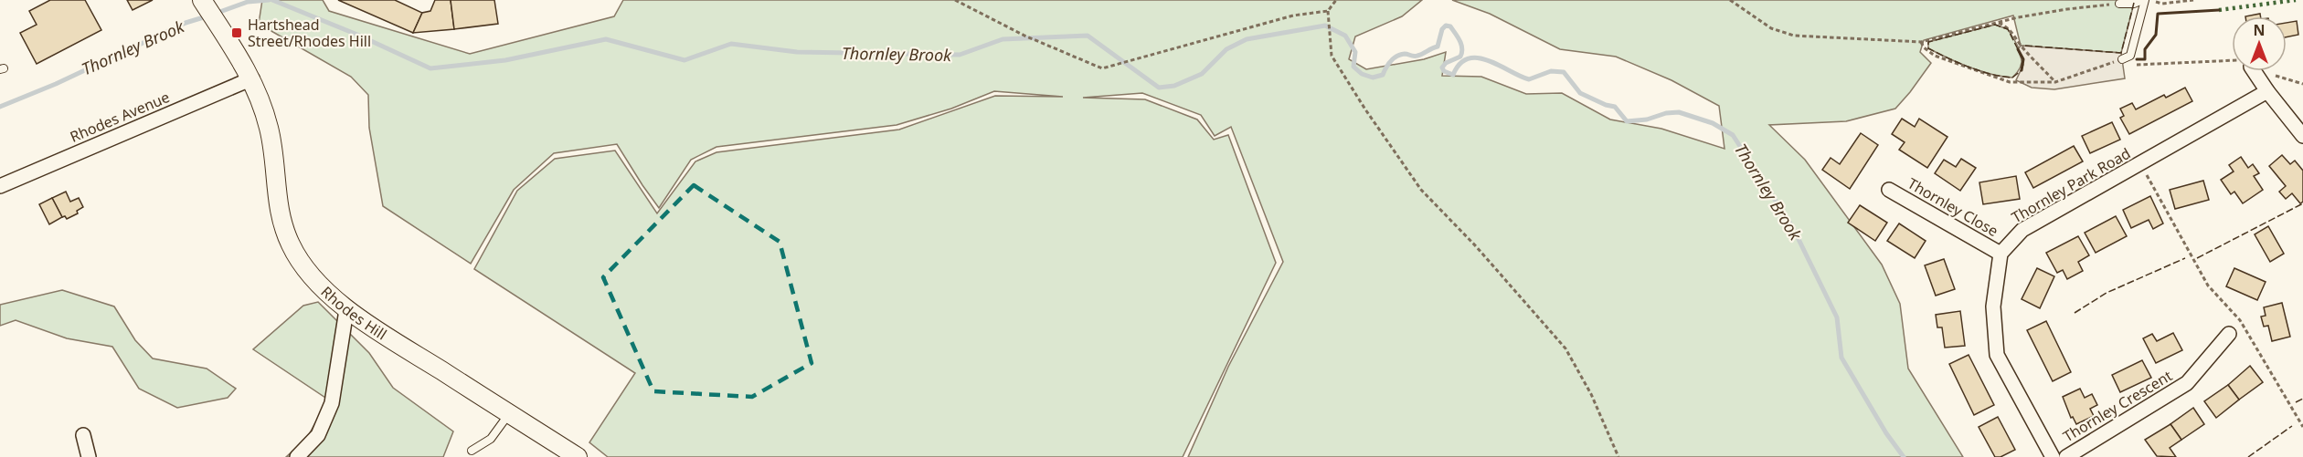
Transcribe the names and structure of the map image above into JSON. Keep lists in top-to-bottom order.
{
  "streets": {
    "street": [
      "Rhodes Avenue",
      "Thornley Park Road",
      "Thornley Close",
      "Rhodes Hill",
      "Thornley Crescent"
    ]
  },
  "crossings": [
    ["Rhodes Avenue", "Rhodes Hill"],
    ["Thornley Park Road", "Thornley Close"]
  ],
  "water": ["Thornley Brook"],
  "places": {
    "transit": ["Hartshead Street/Rhodes Hill"]
  },
  "north": "top"
}
